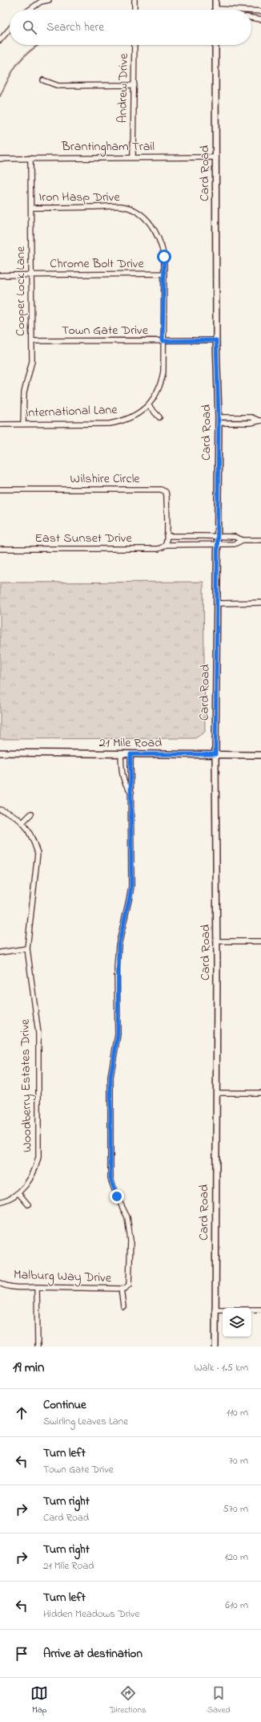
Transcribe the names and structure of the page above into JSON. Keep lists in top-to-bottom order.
{
  "streets": {
    "street": [
      "Andrew Drive",
      "Brantingham Trail",
      "Card Road",
      "Iron Hasp Drive",
      "Chrome Bolt Drive",
      "Cooper Lock Lane",
      "Town Gate Drive",
      "International Lane",
      "Wilshire Circle",
      "East Sunset Drive",
      "21 Mile Road",
      "Woodberry Estates Drive",
      "Malburg Way Drive"
    ]
  },
  "crossings": [
    ["Andrew Drive", "Brantingham Trail"],
    ["Brantingham Trail", "Card Road"],
    ["Brantingham Trail", "Cooper Lock Lane"],
    ["Card Road", "Town Gate Drive"],
    ["Card Road", "East Sunset Drive"],
    ["Card Road", "21 Mile Road"],
    ["Iron Hasp Drive", "Chrome Bolt Drive"],
    ["Iron Hasp Drive", "Cooper Lock Lane"],
    ["Iron Hasp Drive", "Town Gate Drive"],
    ["Iron Hasp Drive", "International Lane"],
    ["Chrome Bolt Drive", "Cooper Lock Lane"],
    ["Cooper Lock Lane", "Town Gate Drive"],
    ["Cooper Lock Lane", "International Lane"],
    ["Town Gate Drive", "International Lane"]
  ],
  "page": {
    "search": "Search here",
    "heading": ["19 min", "Walk · 1.5 km"],
    "list": [
      ["Continue", "Swirling Leaves Lane", "110 m"],
      ["Turn left", "Town Gate Drive", "70 m"],
      ["Turn right", "Card Road", "570 m"],
      ["Turn right", "21 Mile Road", "120 m"],
      ["Turn left", "Hidden Meadows Drive", "610 m"],
      "Arrive at destination"
    ],
    "nav": ["Map", "Directions", "Saved"]
  }
}
